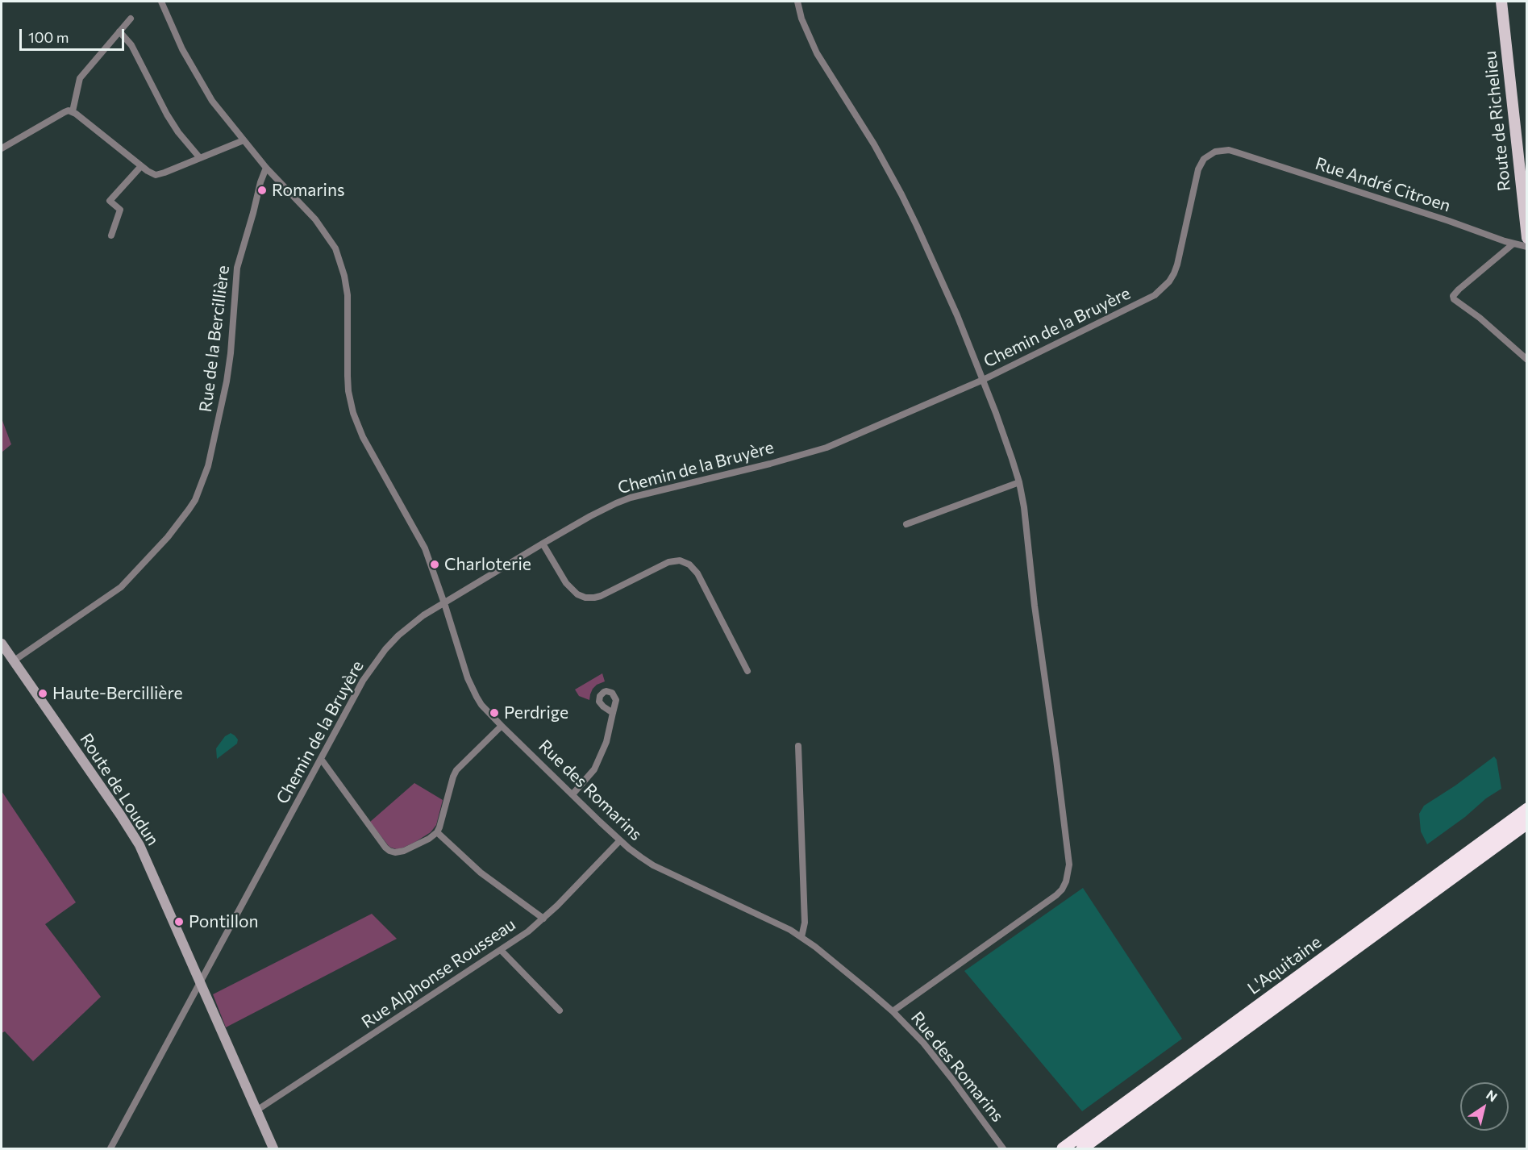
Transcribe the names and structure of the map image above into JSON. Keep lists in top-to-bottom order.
{
  "streets": {
    "highway": ["L'Aquitaine"],
    "main road": ["Route de Richelieu", "Route de Loudun"],
    "street": [
      "Rue André Citroen",
      "Chemin de la Bruyère",
      "Rue de la Bercillière",
      "Rue des Romarins",
      "Rue Alphonse Rousseau"
    ]
  },
  "crossings": [
    ["Rue André Citroen", "Chemin de la Bruyère"],
    ["Chemin de la Bruyère", "Route de Loudun"],
    ["Chemin de la Bruyère", "Rue des Romarins"],
    ["Rue de la Bercillière", "Route de Loudun"],
    ["Rue de la Bercillière", "Rue des Romarins"],
    ["Route de Loudun", "Rue Alphonse Rousseau"],
    ["Rue des Romarins", "Rue Alphonse Rousseau"]
  ],
  "places": [
    "Romarins",
    "Charloterie",
    "Haute-Bercillière",
    "Perdrige",
    "Pontillon"
  ],
  "scale_bar": "100 m",
  "north": "top right"
}
